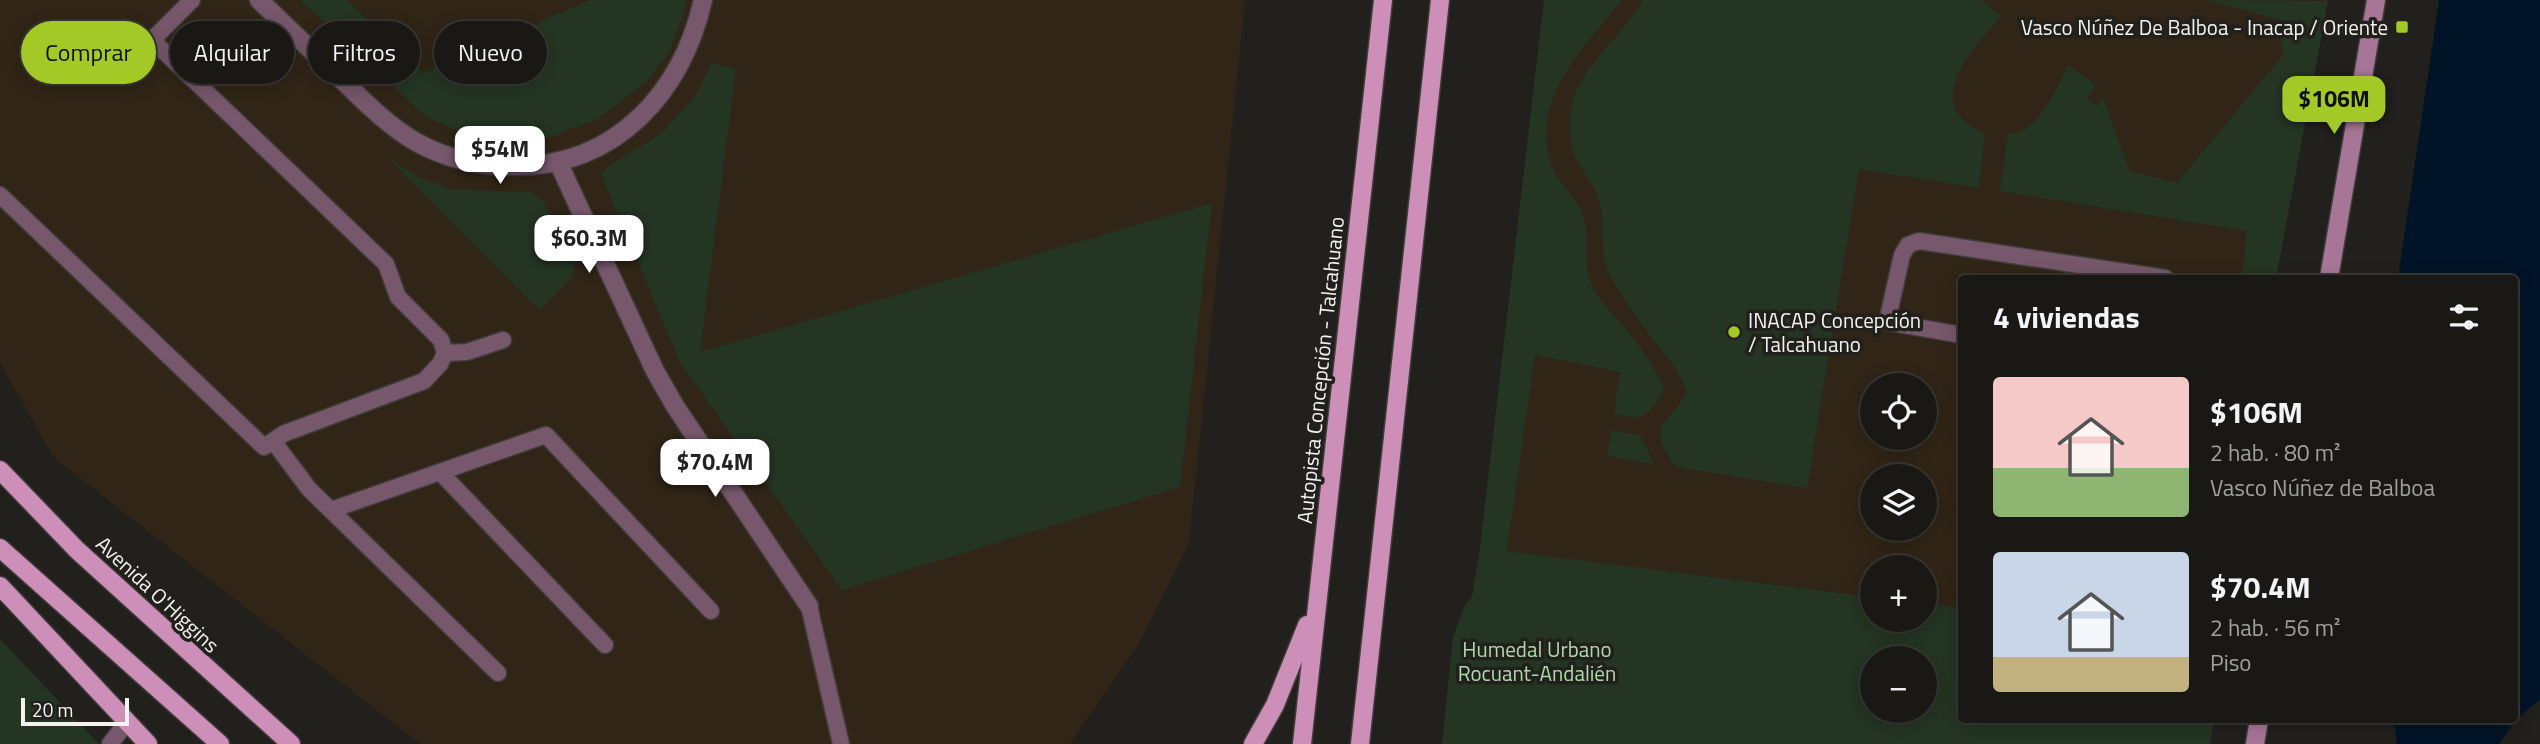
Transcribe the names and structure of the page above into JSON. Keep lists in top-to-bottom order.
{
  "streets": {
    "main road": ["Autopista Concepción - Talcahuano", "Avenida O'Higgins"]
  },
  "parks": ["Humedal Urbano Rocuant-Andalién"],
  "places": {
    "transit": ["Vasco Núñez De Balboa - Inacap / Oriente"],
    "other": ["INACAP Concepción / Talcahuano"]
  },
  "scale_bar": "20 m",
  "page": {
    "chip": [
      "Comprar",
      "Alquilar",
      "Filtros",
      "Nuevo"
    ],
    "price": [
      "$106M",
      "$54M",
      "$60.3M",
      "$70.4M"
    ],
    "heading": "4 viviendas",
    "list": [
      {
        "name": "$106M",
        "note": "2 hab. · 80 m² · Vasco Núñez de Balboa"
      },
      {
        "name": "$70.4M",
        "note": "2 hab. · 56 m² · Piso"
      }
    ],
    "map_buttons": ["+", "−"],
    "scale": "20 m"
  }
}
